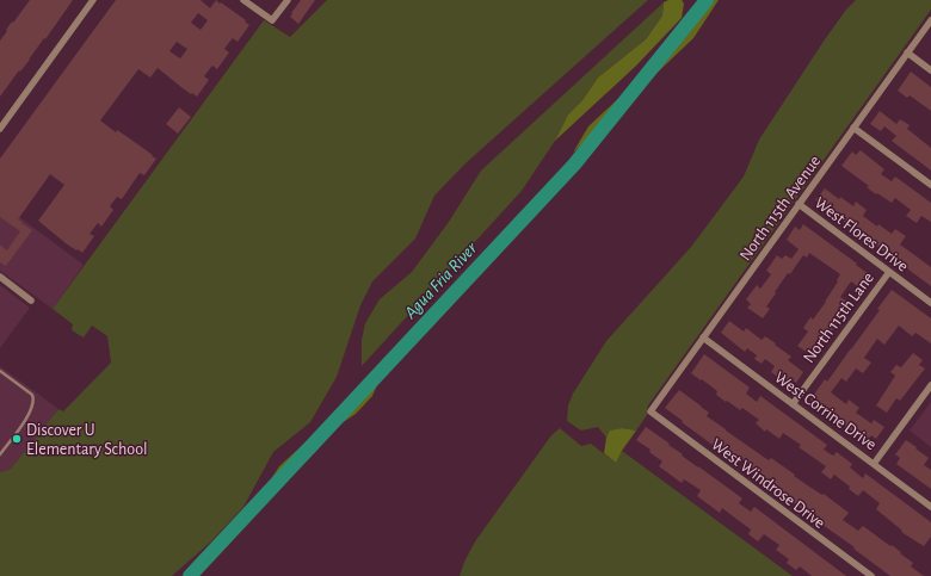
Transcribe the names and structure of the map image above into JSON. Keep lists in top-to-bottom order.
{
  "streets": {
    "street": [
      "North 115th Avenue",
      "West Flores Drive",
      "North 115th Lane",
      "West Corrine Drive",
      "West Windrose Drive"
    ]
  },
  "crossings": [
    ["North 115th Avenue", "West Flores Drive"],
    ["North 115th Avenue", "West Corrine Drive"],
    ["North 115th Avenue", "West Windrose Drive"],
    ["West Flores Drive", "North 115th Lane"],
    ["North 115th Lane", "West Corrine Drive"]
  ],
  "water": ["Agua Fria River"],
  "places": ["Discover U Elementary School"]
}
